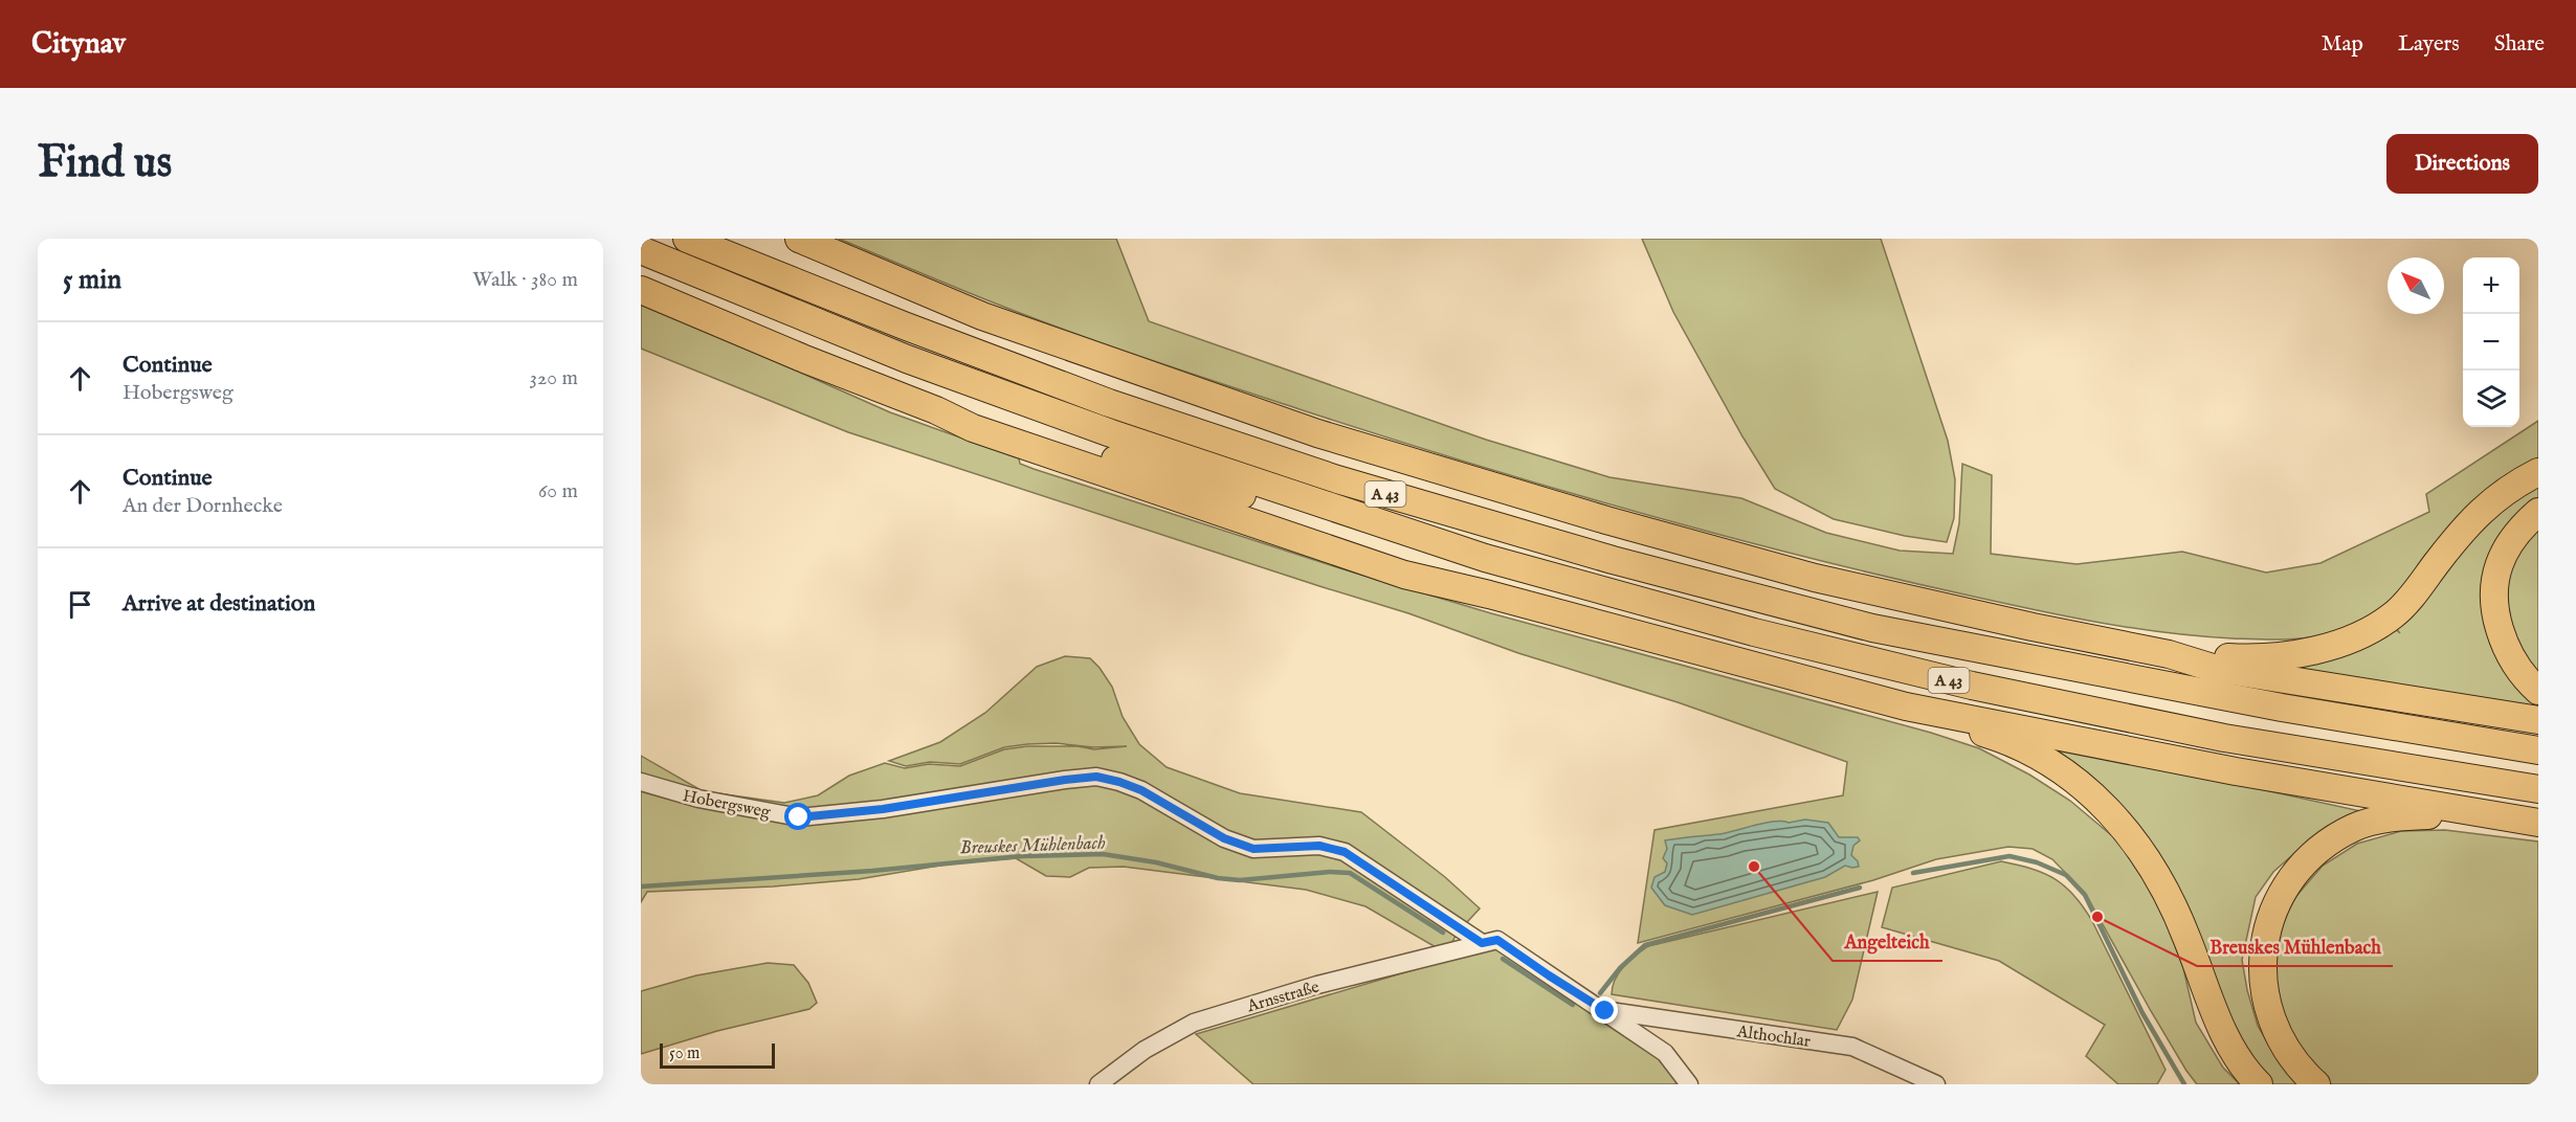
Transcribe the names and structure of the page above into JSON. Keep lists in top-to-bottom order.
{
  "streets": {
    "highway": ["A 43"],
    "street": ["Hobergsweg", "Arnsstraße", "Althochlar"]
  },
  "crossings": [
    ["Hobergsweg", "Arnsstraße"]
  ],
  "water": ["Breuskes Mühlenbach"],
  "places": ["Angelteich", "Breuskes Mühlenbach"],
  "scale_bar": "50 m",
  "north": "top left",
  "page": {
    "header": "Citynav",
    "nav": ["Map", "Layers", "Share"],
    "buttons": "Directions",
    "title": "Find us",
    "heading": ["5 min", "Walk · 380 m"],
    "map_buttons": ["+", "−"],
    "list": [
      ["Continue", "Hobergsweg", "320 m"],
      ["Continue", "An der Dornhecke", "60 m"],
      "Arrive at destination"
    ],
    "scale": "50 m"
  }
}
